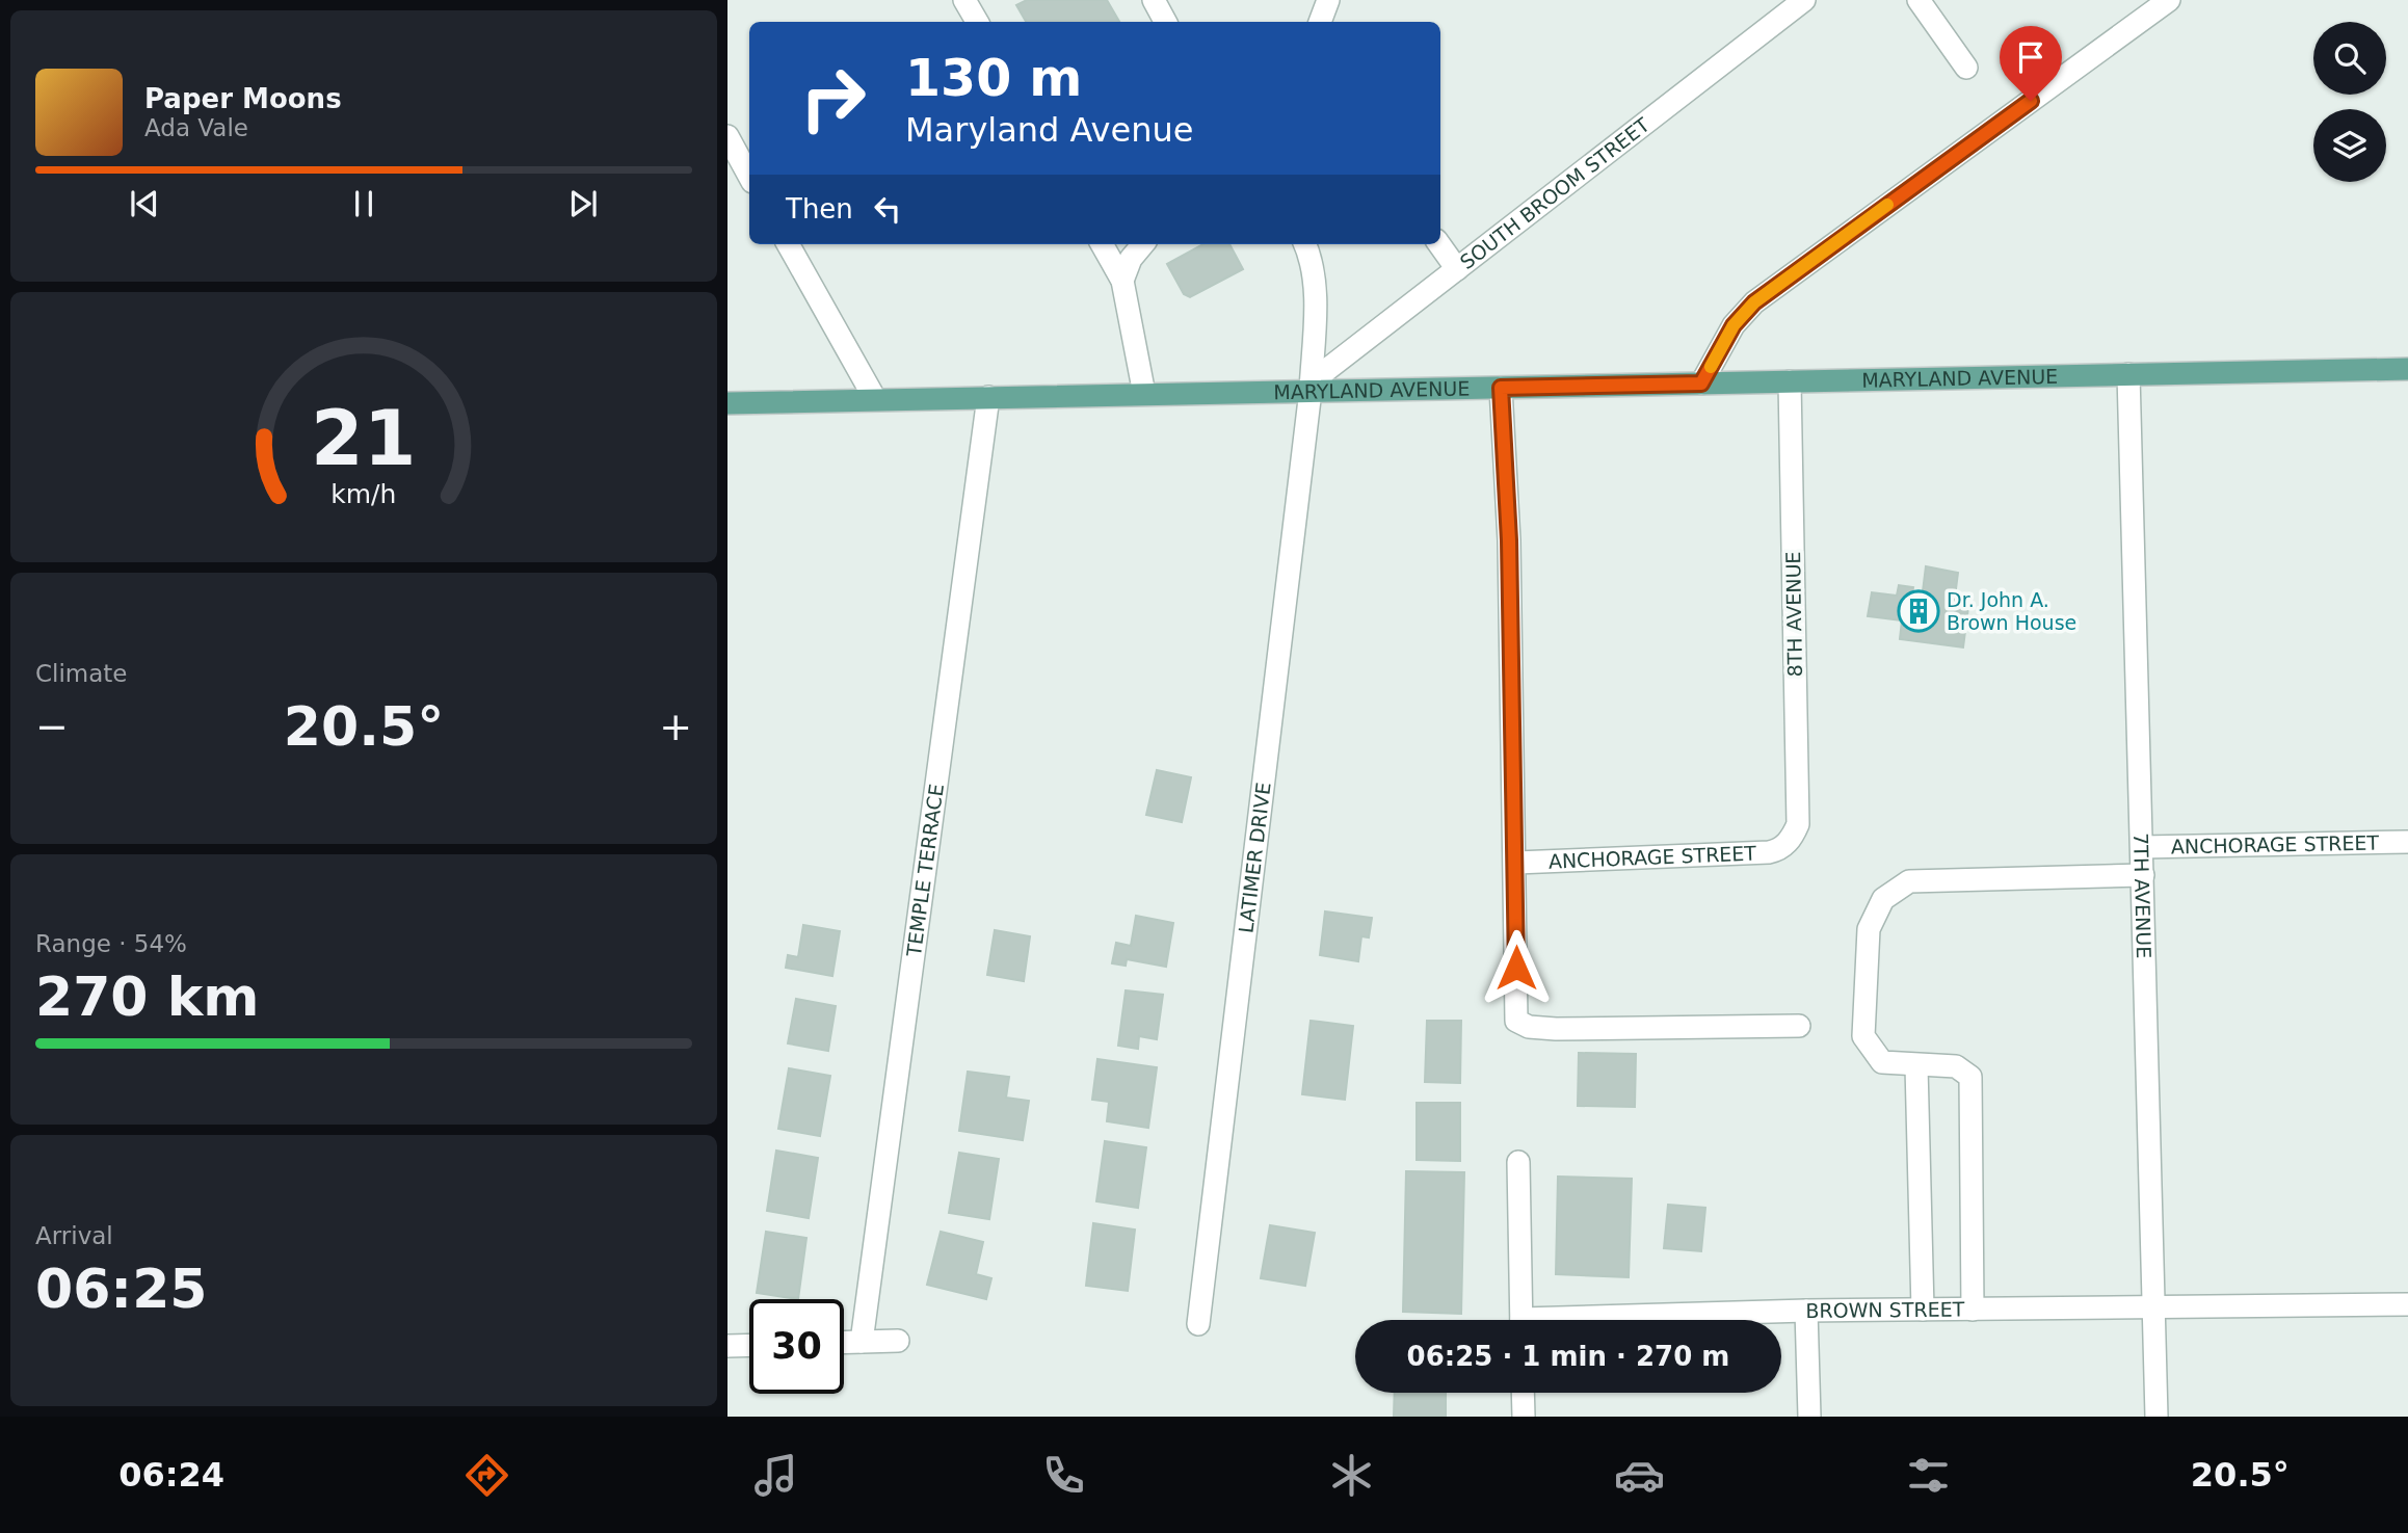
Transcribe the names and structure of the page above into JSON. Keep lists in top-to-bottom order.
{
  "streets": {
    "main road": ["MARYLAND AVENUE"],
    "street": [
      "SOUTH BROOM STREET",
      "8TH AVENUE",
      "ANCHORAGE STREET",
      "LATIMER DRIVE",
      "TEMPLE TERRACE",
      "7TH AVENUE",
      "BROWN STREET"
    ]
  },
  "crossings": [
    ["SOUTH BROOM STREET", "MARYLAND AVENUE"],
    ["SOUTH BROOM STREET", "LATIMER DRIVE"],
    ["MARYLAND AVENUE", "8TH AVENUE"],
    ["MARYLAND AVENUE", "LATIMER DRIVE"],
    ["MARYLAND AVENUE", "TEMPLE TERRACE"],
    ["MARYLAND AVENUE", "7TH AVENUE"],
    ["8TH AVENUE", "ANCHORAGE STREET"],
    ["ANCHORAGE STREET", "7TH AVENUE"],
    ["7TH AVENUE", "BROWN STREET"]
  ],
  "places": {
    "building": ["Dr. John A. Brown House"]
  },
  "page": {
    "turn": ["130 m", "Maryland Avenue"],
    "song": ["Paper Moons", "Ada Vale"],
    "then": "Then",
    "tile": [
      "Climate",
      ["Range · 54%", "270 km"],
      ["Arrival", "06:25"]
    ],
    "heat": ["−", "20.5°", "+"],
    "limit": "30",
    "trip": "06:25 · 1 min · 270 m",
    "tabs": ["06:24", "20.5°"],
    "gauge": ["21", "km/h"]
  }
}
